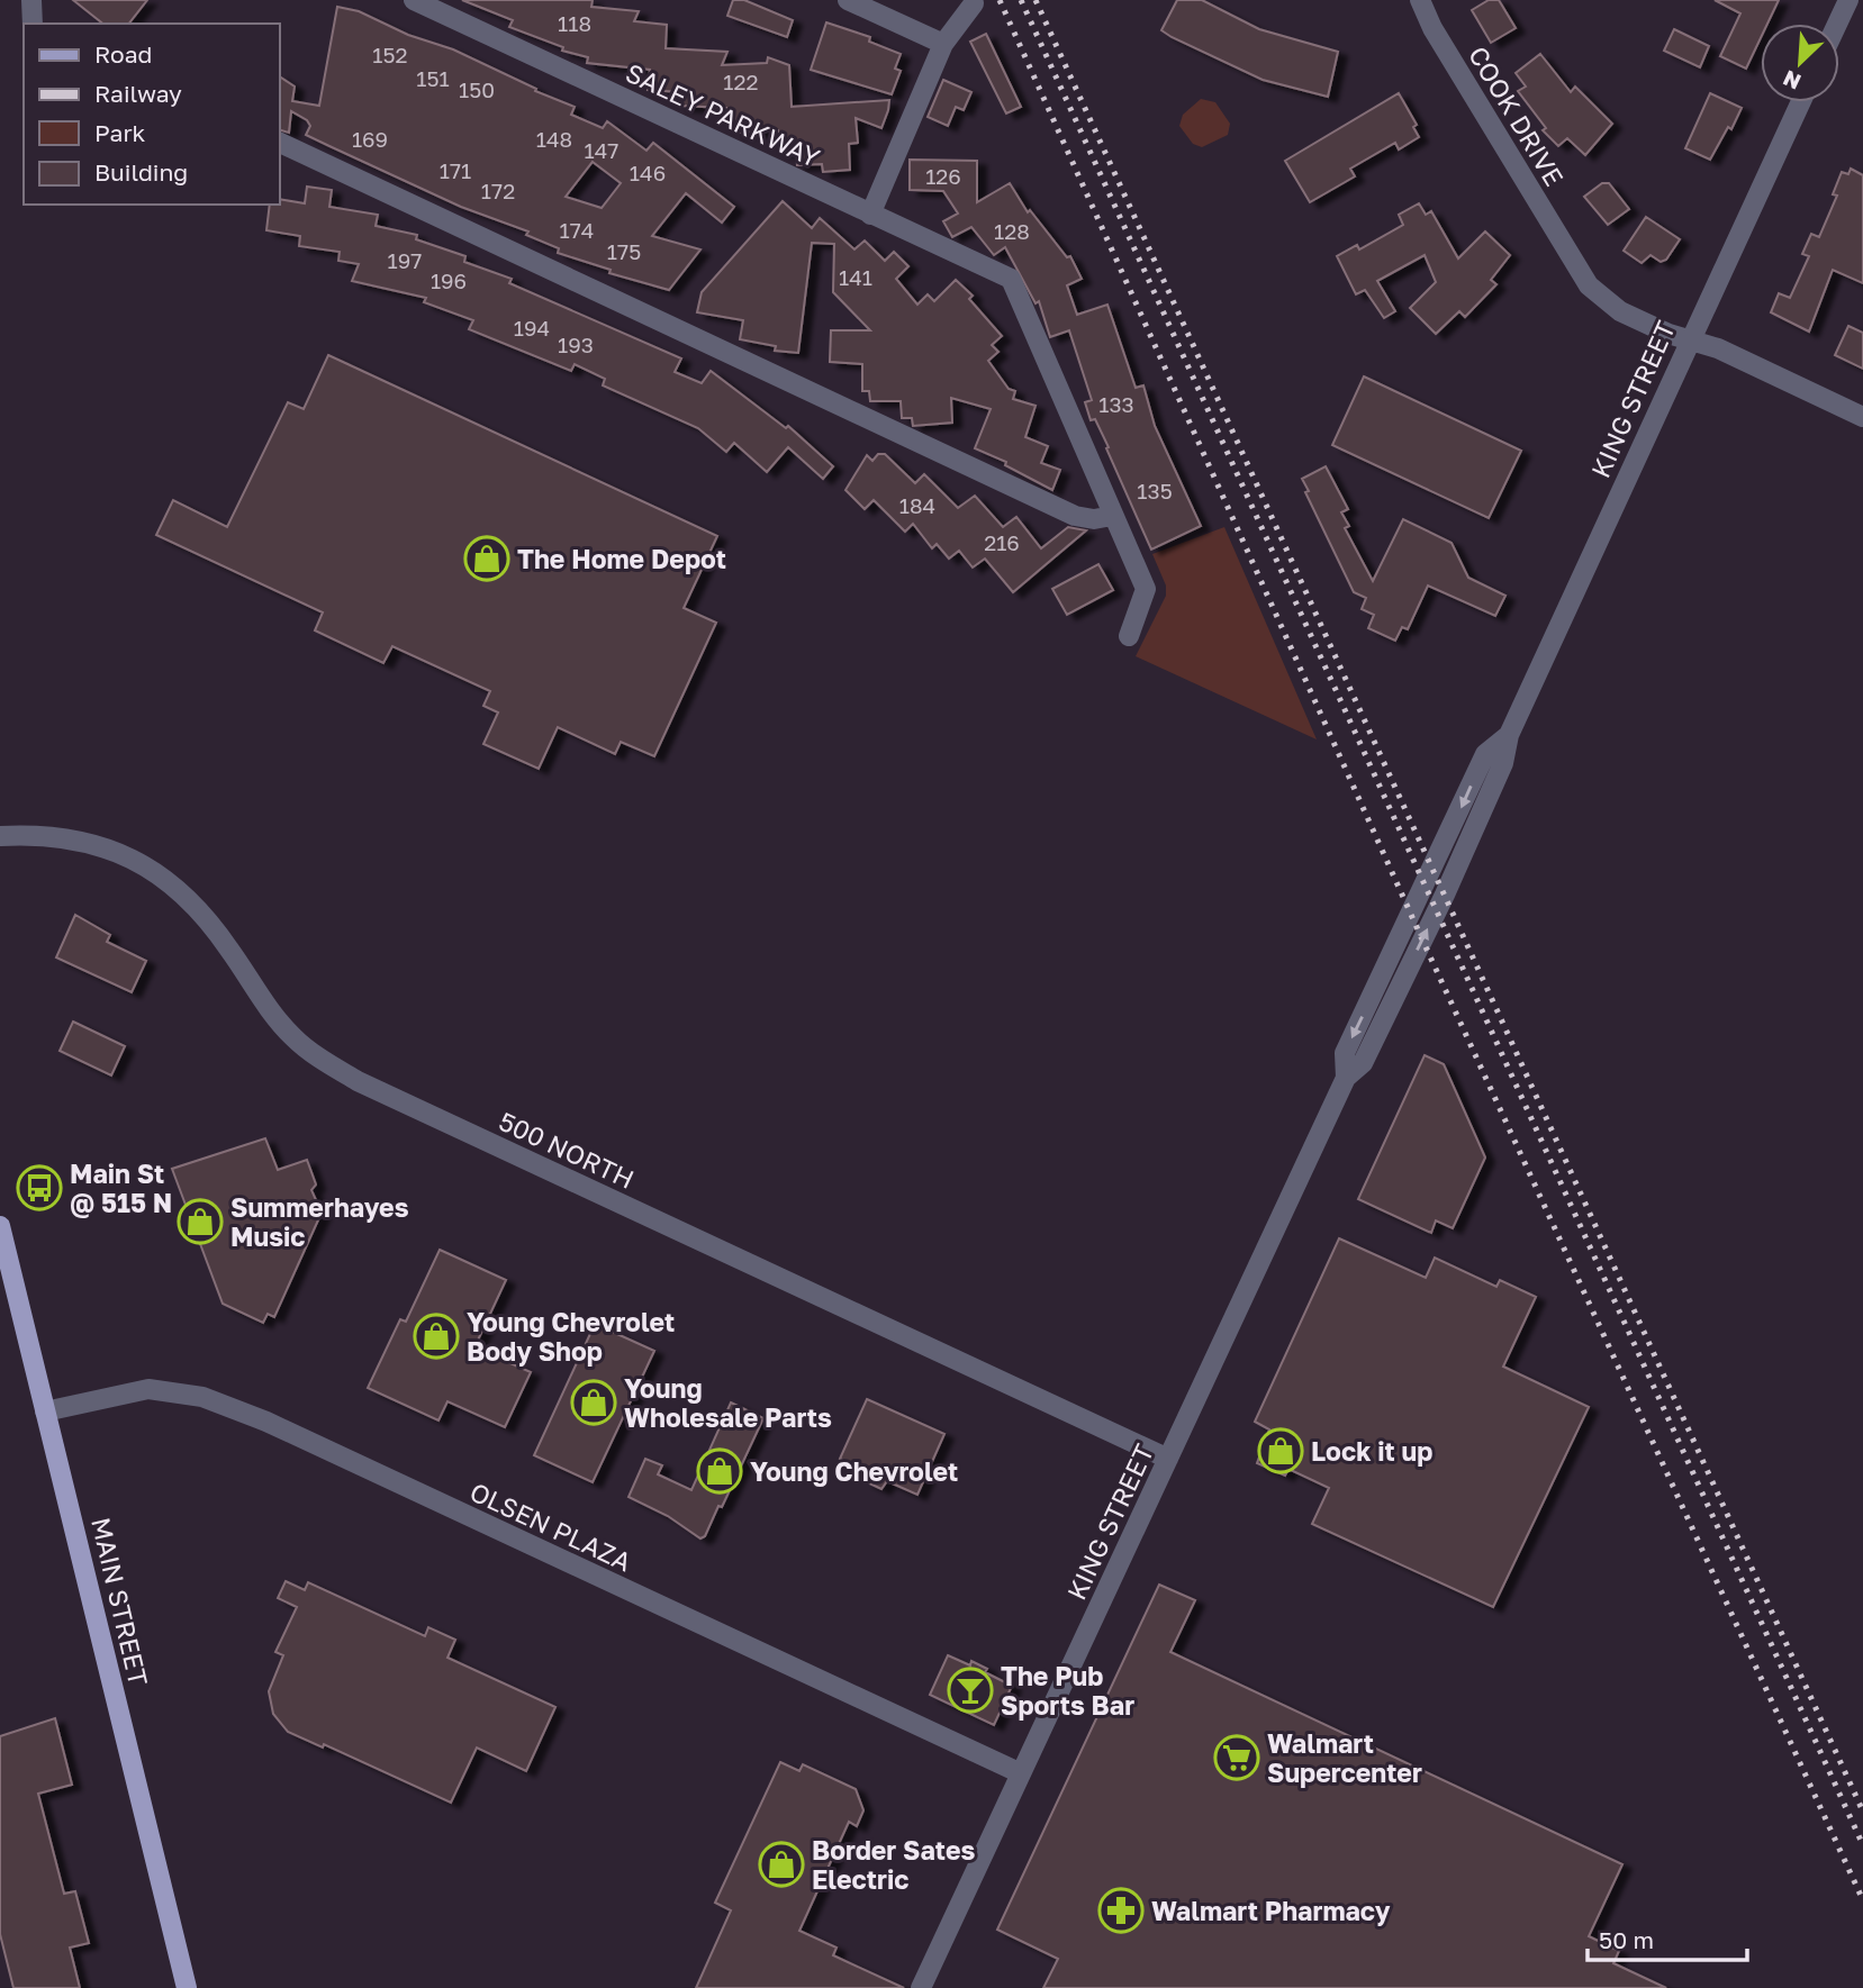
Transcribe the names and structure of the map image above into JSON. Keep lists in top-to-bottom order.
{
  "streets": {
    "main road": ["MAIN STREET"],
    "street": [
      "SALEY PARKWAY",
      "COOK DRIVE",
      "KING STREET",
      "500 NORTH",
      "OLSEN PLAZA"
    ]
  },
  "crossings": [
    ["COOK DRIVE", "KING STREET"],
    ["KING STREET", "500 NORTH"],
    ["KING STREET", "OLSEN PLAZA"],
    ["OLSEN PLAZA", "MAIN STREET"]
  ],
  "places": {
    "shop": [
      "The Home Depot",
      "Summerhayes Music",
      "Young Chevrolet Body Shop",
      "Young Wholesale Parts",
      "Lock it up",
      "Young Chevrolet",
      "Border Sates Electric"
    ],
    "bus stop": ["Main St @ 515 N"],
    "bar": ["The Pub Sports Bar"],
    "supermarket": ["Walmart Supercenter"],
    "pharmacy": ["Walmart Pharmacy"]
  },
  "house_numbers": [
    "118",
    "152",
    "151",
    "122",
    "150",
    "169",
    "148",
    "147",
    "171",
    "146",
    "126",
    "172",
    "174",
    "128",
    "175",
    "197",
    "141",
    "196",
    "194",
    "193",
    "133",
    "135",
    "184",
    "216"
  ],
  "legend": [
    "Road",
    "Railway",
    "Park",
    "Building"
  ],
  "scale_bar": "50 m",
  "north": "bottom left"
}
